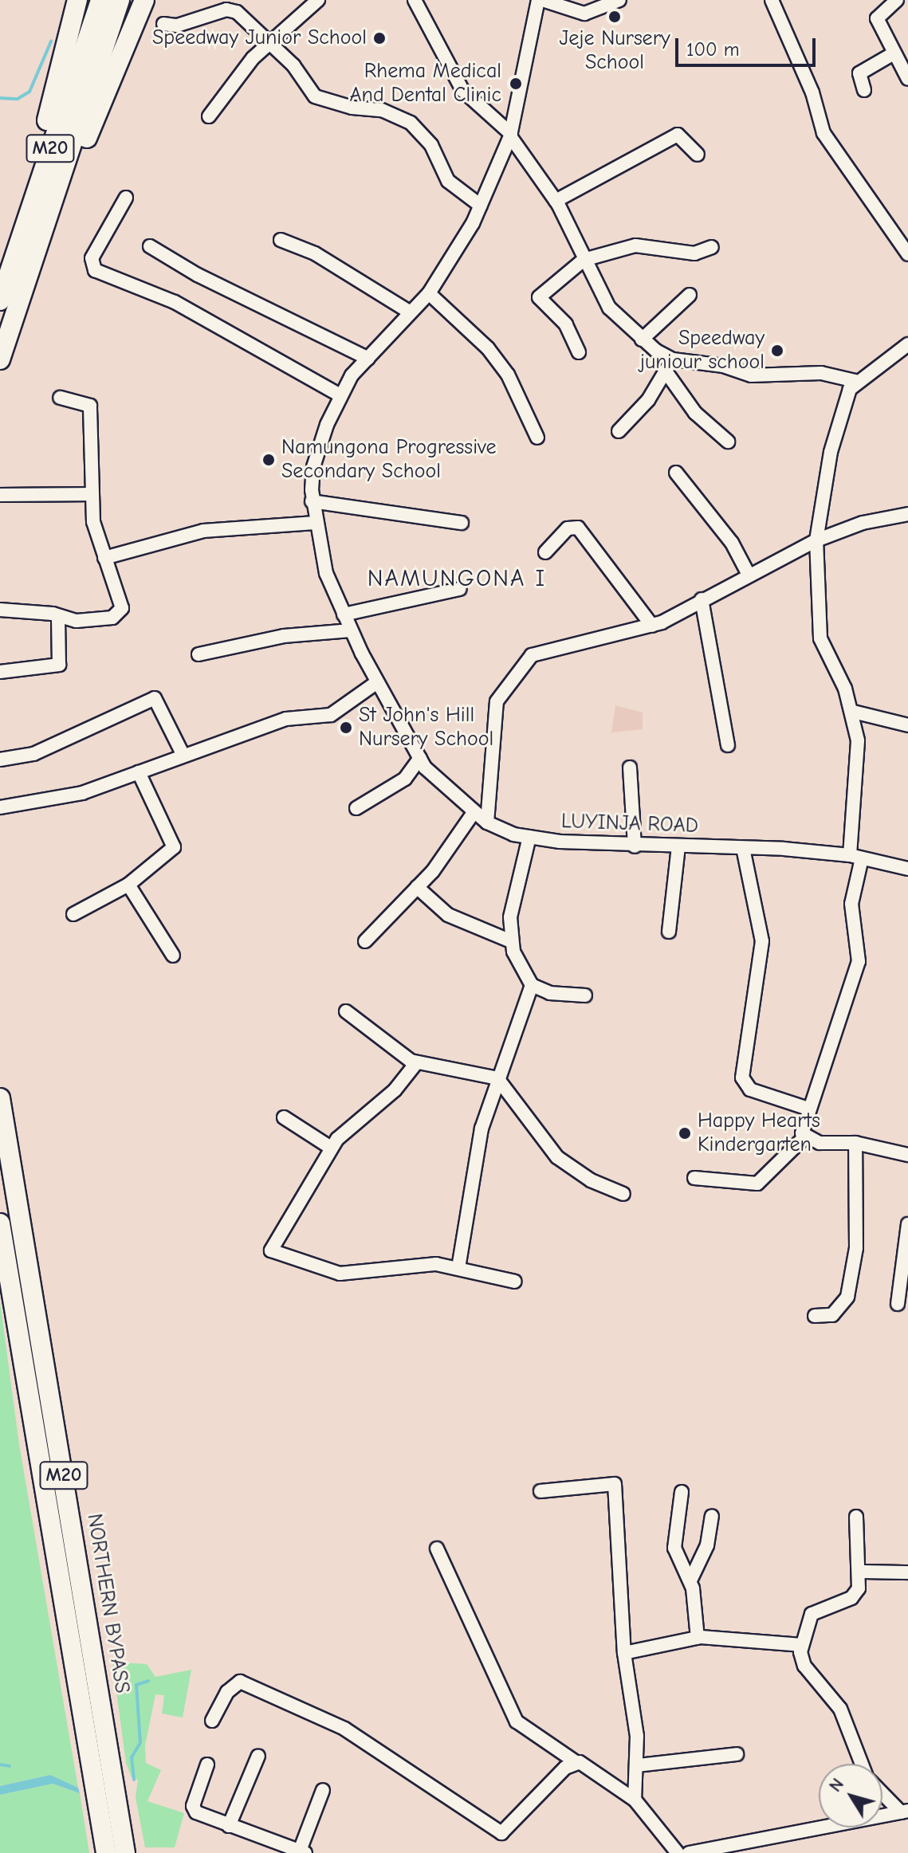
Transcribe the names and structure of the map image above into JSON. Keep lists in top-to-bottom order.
{
  "streets": {
    "highway": ["M20", "NORTHERN BYPASS"],
    "street": ["LUYINJA ROAD"]
  },
  "districts": ["NAMUNGONA I"],
  "places": [
    "Jeje Nursery School",
    "Speedway Junior School",
    "Rhema Medical And Dental Clinic",
    "Speedway juniour school",
    "Namungona Progressive Secondary School",
    "St John's Hill Nursery School",
    "Happy Hearts Kindergarten"
  ],
  "scale_bar": "100 m",
  "north": "top left"
}
